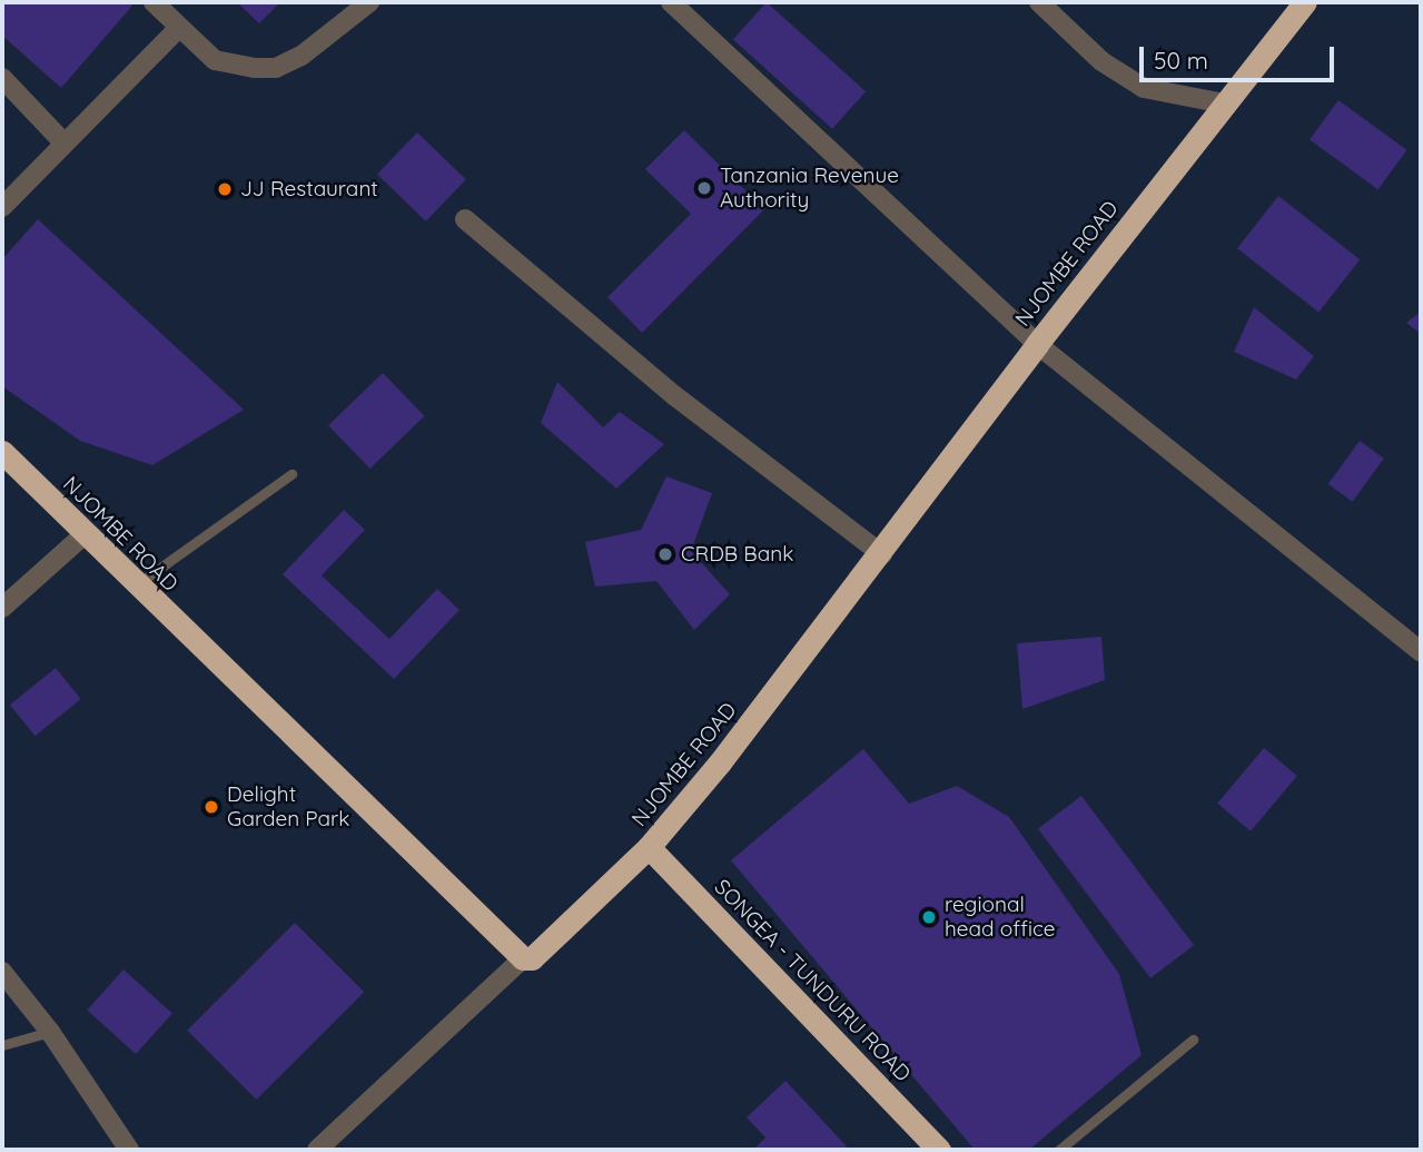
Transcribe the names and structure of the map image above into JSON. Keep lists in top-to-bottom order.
{
  "streets": {
    "highway": ["NJOMBE ROAD", "SONGEA - TUNDURU ROAD"]
  },
  "crossings": [
    ["NJOMBE ROAD", "SONGEA - TUNDURU ROAD"]
  ],
  "places": [
    "Tanzania Revenue Authority",
    "JJ Restaurant",
    "CRDB Bank",
    "Delight Garden Park",
    "regional head office"
  ],
  "scale_bar": "50 m"
}
